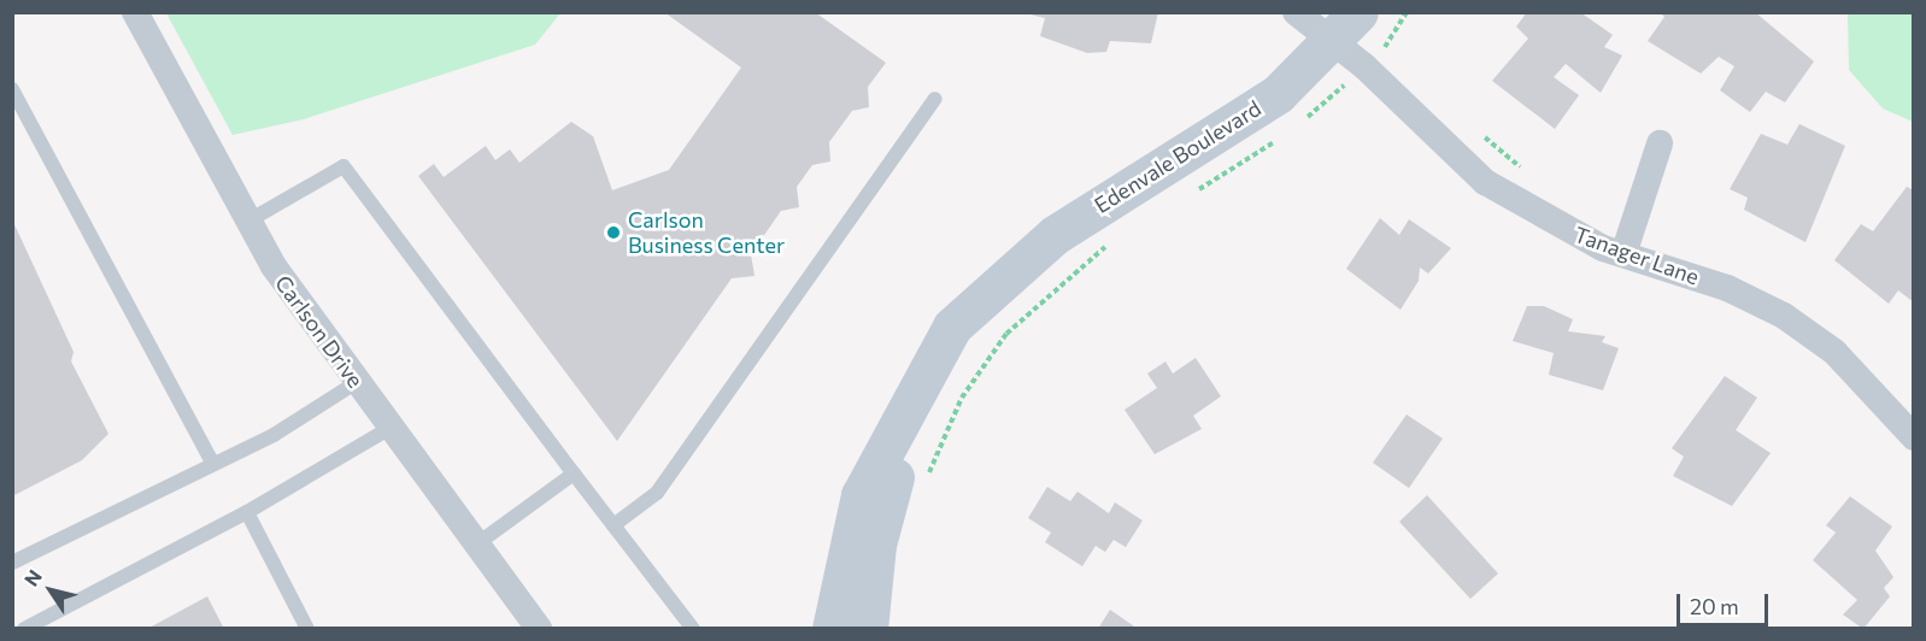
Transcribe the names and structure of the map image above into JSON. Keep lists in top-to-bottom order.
{
  "streets": {
    "street": ["Edenvale Boulevard", "Tanager Lane", "Carlson Drive"]
  },
  "crossings": [
    ["Edenvale Boulevard", "Tanager Lane"]
  ],
  "places": ["Carlson Business Center"],
  "scale_bar": "20 m",
  "north": "top left"
}
